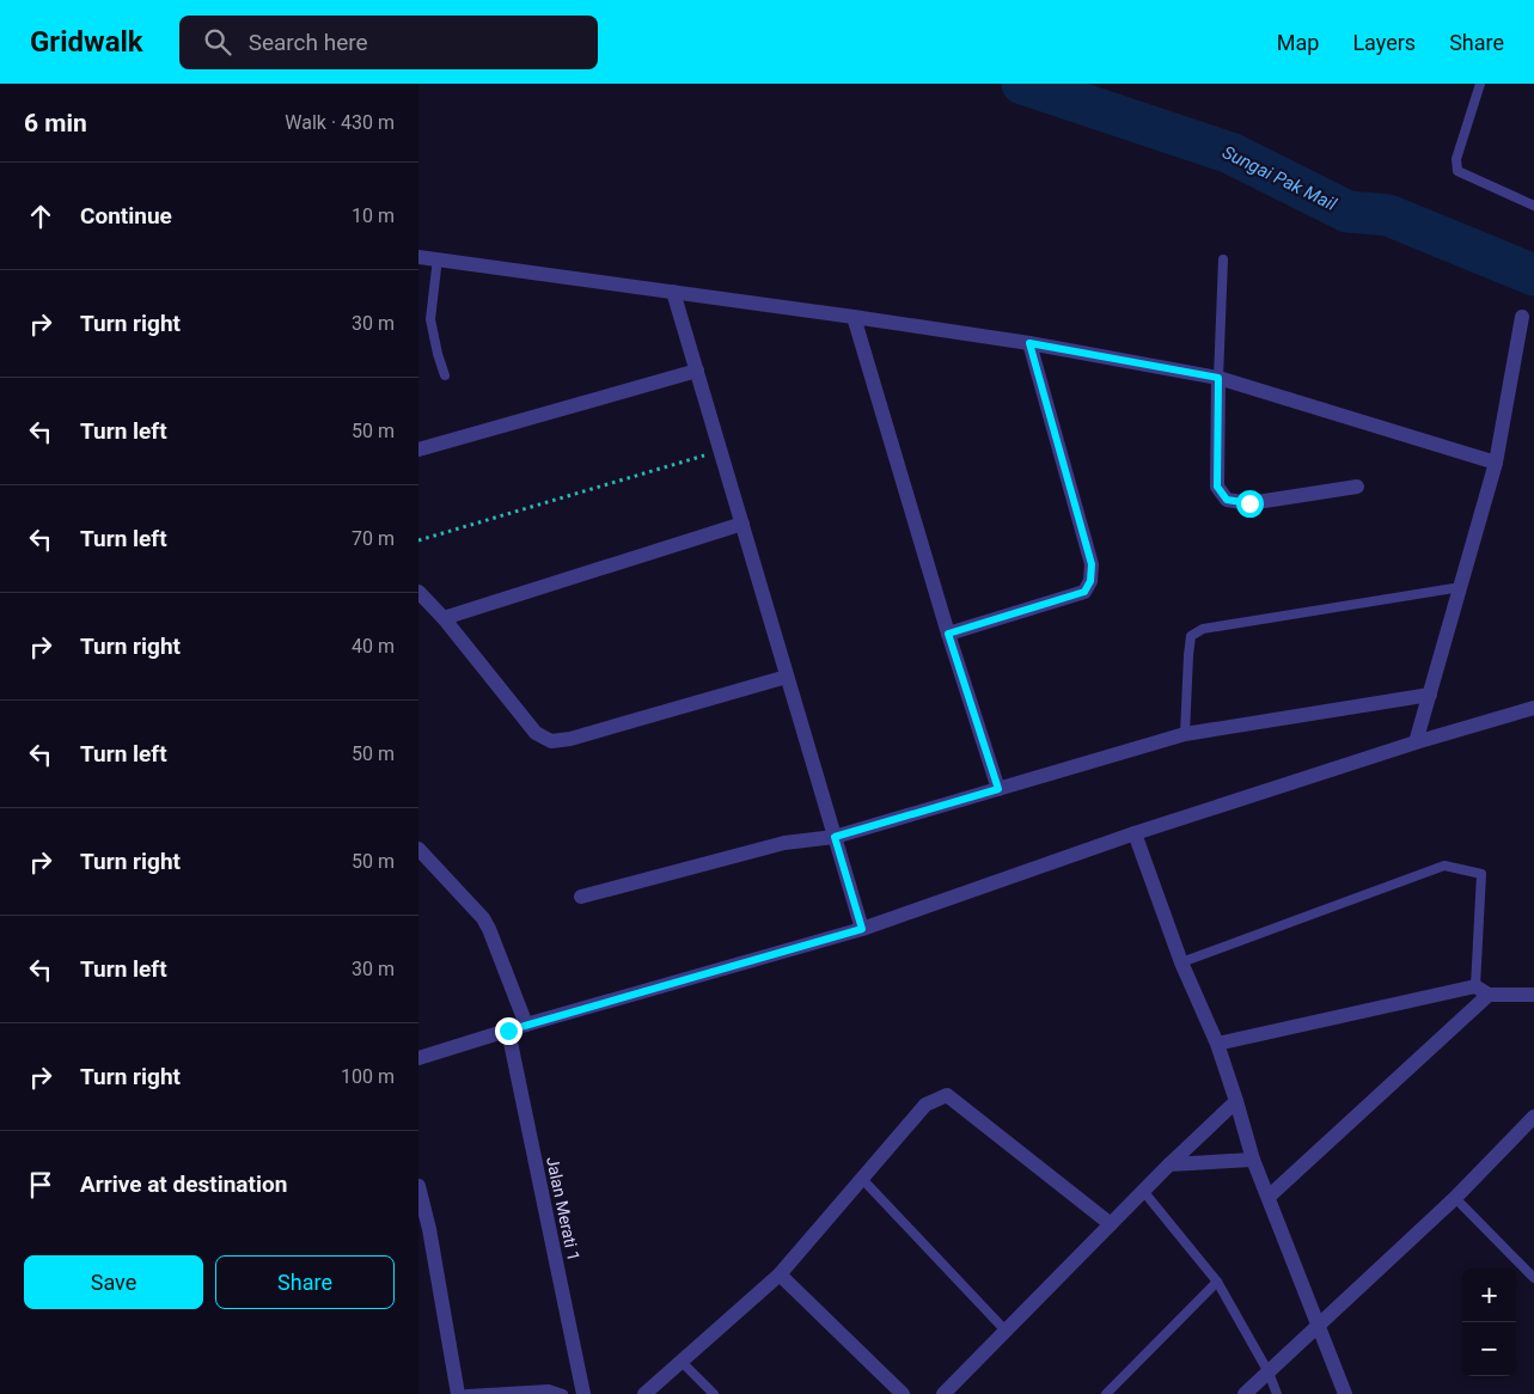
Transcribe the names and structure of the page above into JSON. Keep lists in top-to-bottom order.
{
  "streets": {
    "street": ["Jalan Merati 1"]
  },
  "water": ["Sungai Pak Mail"],
  "page": {
    "header": "Gridwalk",
    "search": "Search here",
    "nav": ["Map", "Layers", "Share"],
    "heading": ["6 min", "Walk · 430 m"],
    "list": [
      ["Continue", "10 m"],
      ["Turn right", "30 m"],
      ["Turn left", "50 m"],
      ["Turn left", "70 m"],
      ["Turn right", "40 m"],
      ["Turn left", "50 m"],
      ["Turn right", "50 m"],
      ["Turn left", "30 m"],
      ["Turn right", "100 m"],
      "Arrive at destination"
    ],
    "buttons": ["Save", "Share"],
    "map_buttons": ["+", "−"]
  }
}
